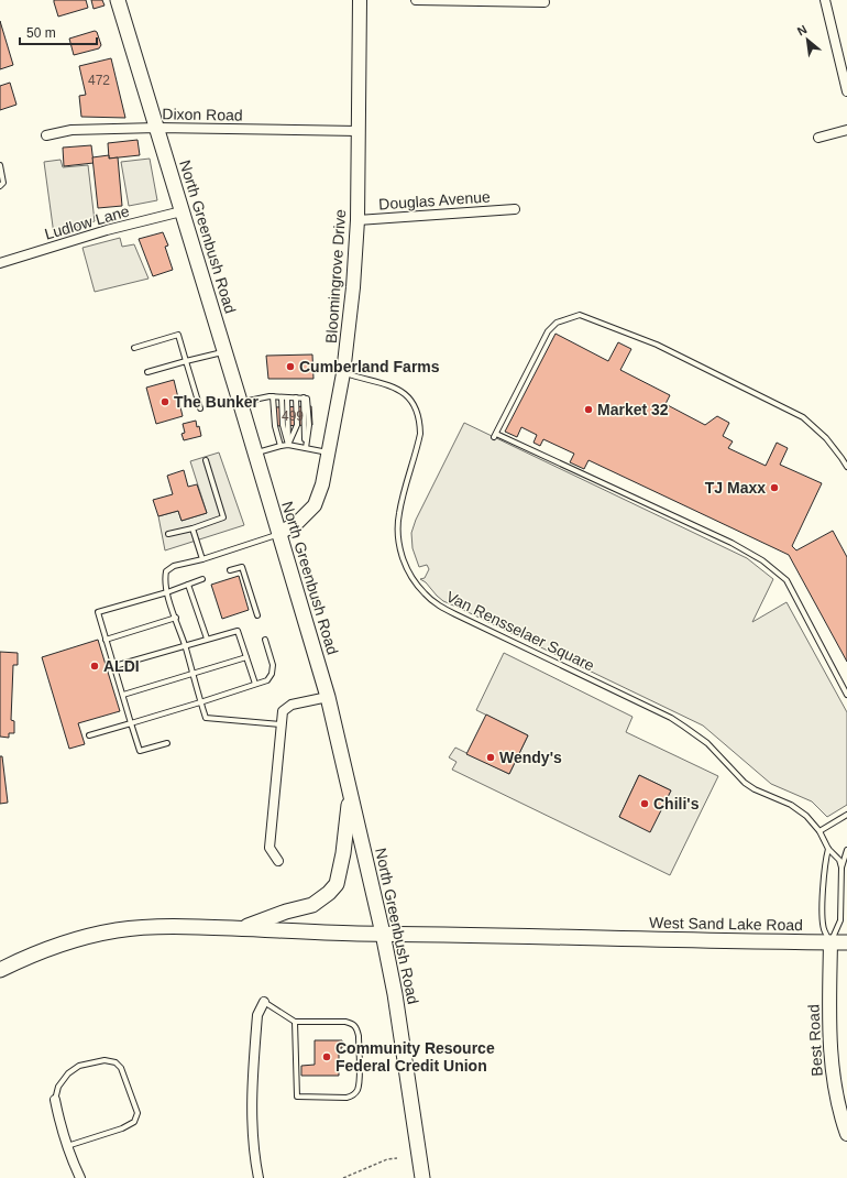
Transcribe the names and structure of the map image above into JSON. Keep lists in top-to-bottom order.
{
  "streets": {
    "main road": ["North Greenbush Road", "West Sand Lake Road"],
    "street": [
      "Dixon Road",
      "Douglas Avenue",
      "Ludlow Lane",
      "Bloomingrove Drive",
      "Best Road"
    ],
    "lane": ["Van Rensselaer Square"]
  },
  "crossings": [
    ["Dixon Road", "North Greenbush Road"],
    ["Dixon Road", "Bloomingrove Drive"],
    ["Douglas Avenue", "Bloomingrove Drive"],
    ["Ludlow Lane", "North Greenbush Road"],
    ["North Greenbush Road", "Bloomingrove Drive"],
    ["North Greenbush Road", "West Sand Lake Road"],
    ["Bloomingrove Drive", "Van Rensselaer Square"],
    ["West Sand Lake Road", "Best Road"]
  ],
  "places": [
    "Cumberland Farms",
    "The Bunker",
    "Market 32",
    "TJ Maxx",
    "ALDI",
    "Wendy's",
    "Chili's",
    "Community Resource Federal Credit Union"
  ],
  "house_numbers": ["472", "499"],
  "scale_bar": "50 m",
  "north": "top left"
}
